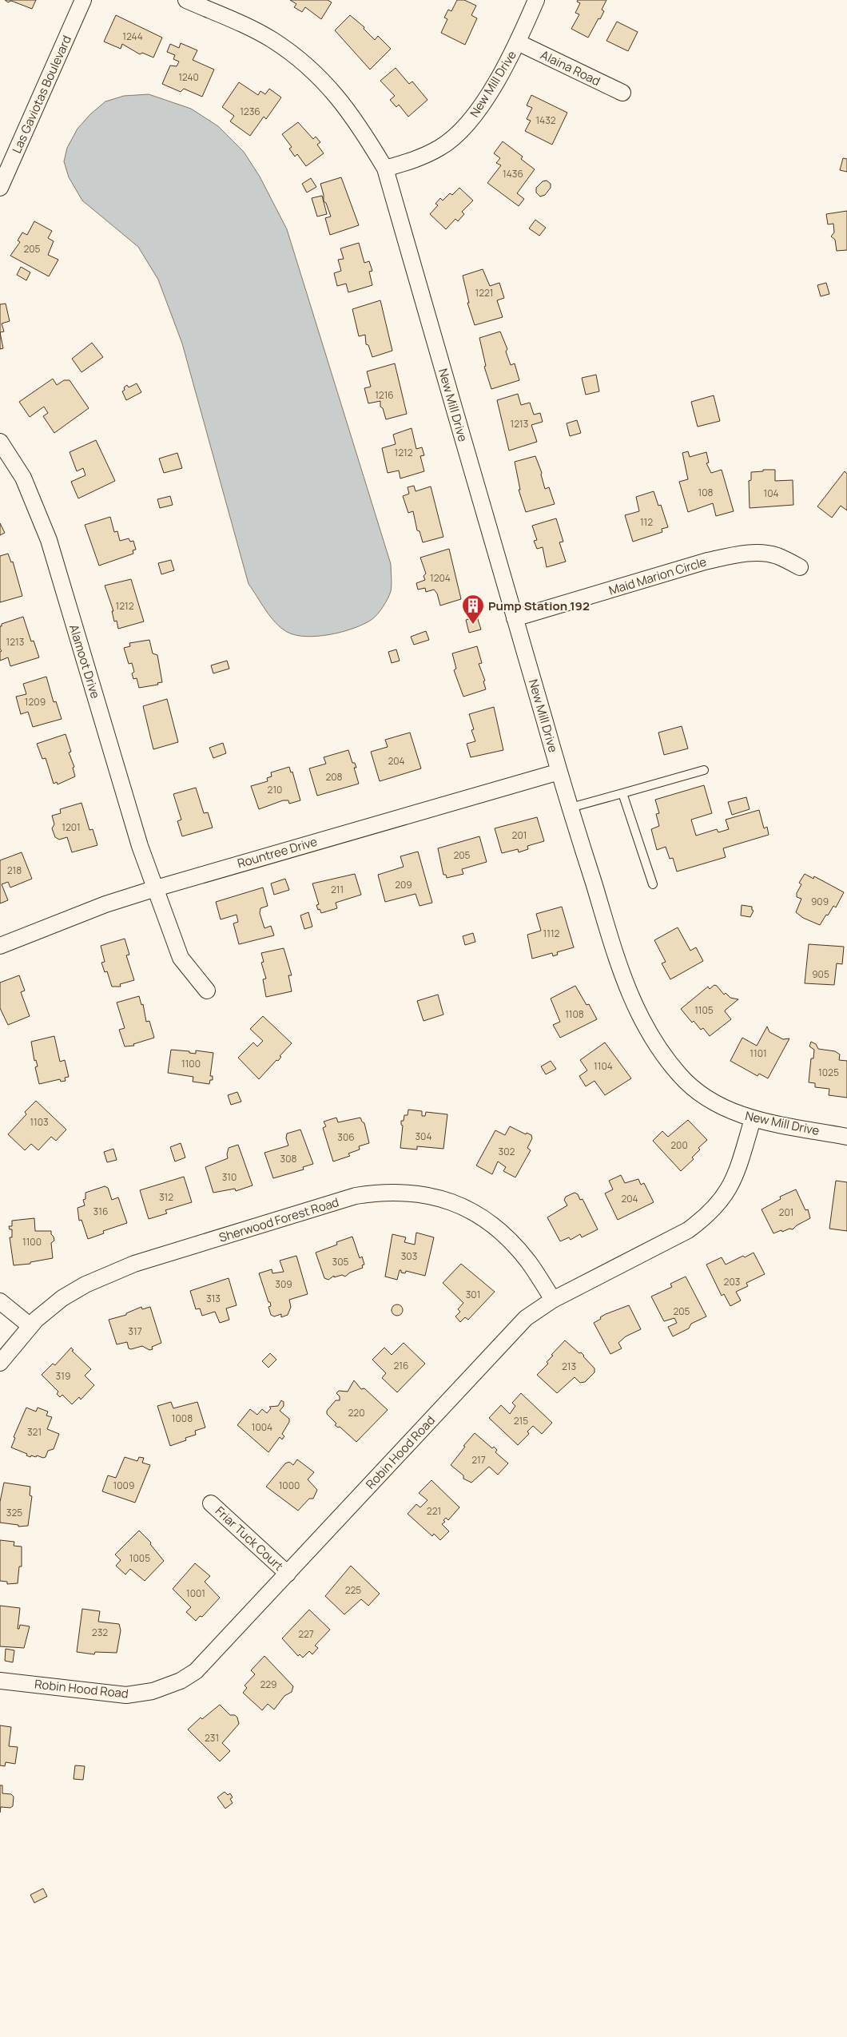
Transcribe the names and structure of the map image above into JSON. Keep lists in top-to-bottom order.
{
  "streets": {
    "street": [
      "Alaina Road",
      "New Mill Drive",
      "Las Gaviotas Boulevard",
      "Maid Marion Circle",
      "Alamoot Drive",
      "Rountree Drive",
      "Sherwood Forest Road",
      "Robin Hood Road",
      "Friar Tuck Court"
    ]
  },
  "crossings": [
    ["Alaina Road", "New Mill Drive"],
    ["New Mill Drive", "Maid Marion Circle"],
    ["New Mill Drive", "Rountree Drive"],
    ["New Mill Drive", "Robin Hood Road"],
    ["Alamoot Drive", "Rountree Drive"],
    ["Sherwood Forest Road", "Robin Hood Road"],
    ["Robin Hood Road", "Friar Tuck Court"]
  ],
  "places": {
    "building": ["Pump Station 192"]
  },
  "house_numbers": [
    "1244",
    "1240",
    "1236",
    "1432",
    "1436",
    "205",
    "1221",
    "1216",
    "1213",
    "1212",
    "108",
    "104",
    "112",
    "1204",
    "1212",
    "1213",
    "1209",
    "204",
    "208",
    "210",
    "1201",
    "201",
    "205",
    "218",
    "209",
    "211",
    "909",
    "1112",
    "905",
    "1105",
    "1108",
    "1101",
    "1100",
    "1104",
    "1025",
    "1103",
    "304",
    "306",
    "200",
    "302",
    "308",
    "310",
    "312",
    "204",
    "316",
    "201",
    "1100",
    "303",
    "305",
    "203",
    "309",
    "301",
    "313",
    "205",
    "317",
    "216",
    "213",
    "319",
    "220",
    "1008",
    "215",
    "1004",
    "321",
    "217",
    "1009",
    "1000",
    "221",
    "325",
    "1005",
    "225",
    "1001",
    "232",
    "227",
    "229",
    "231"
  ]
}
